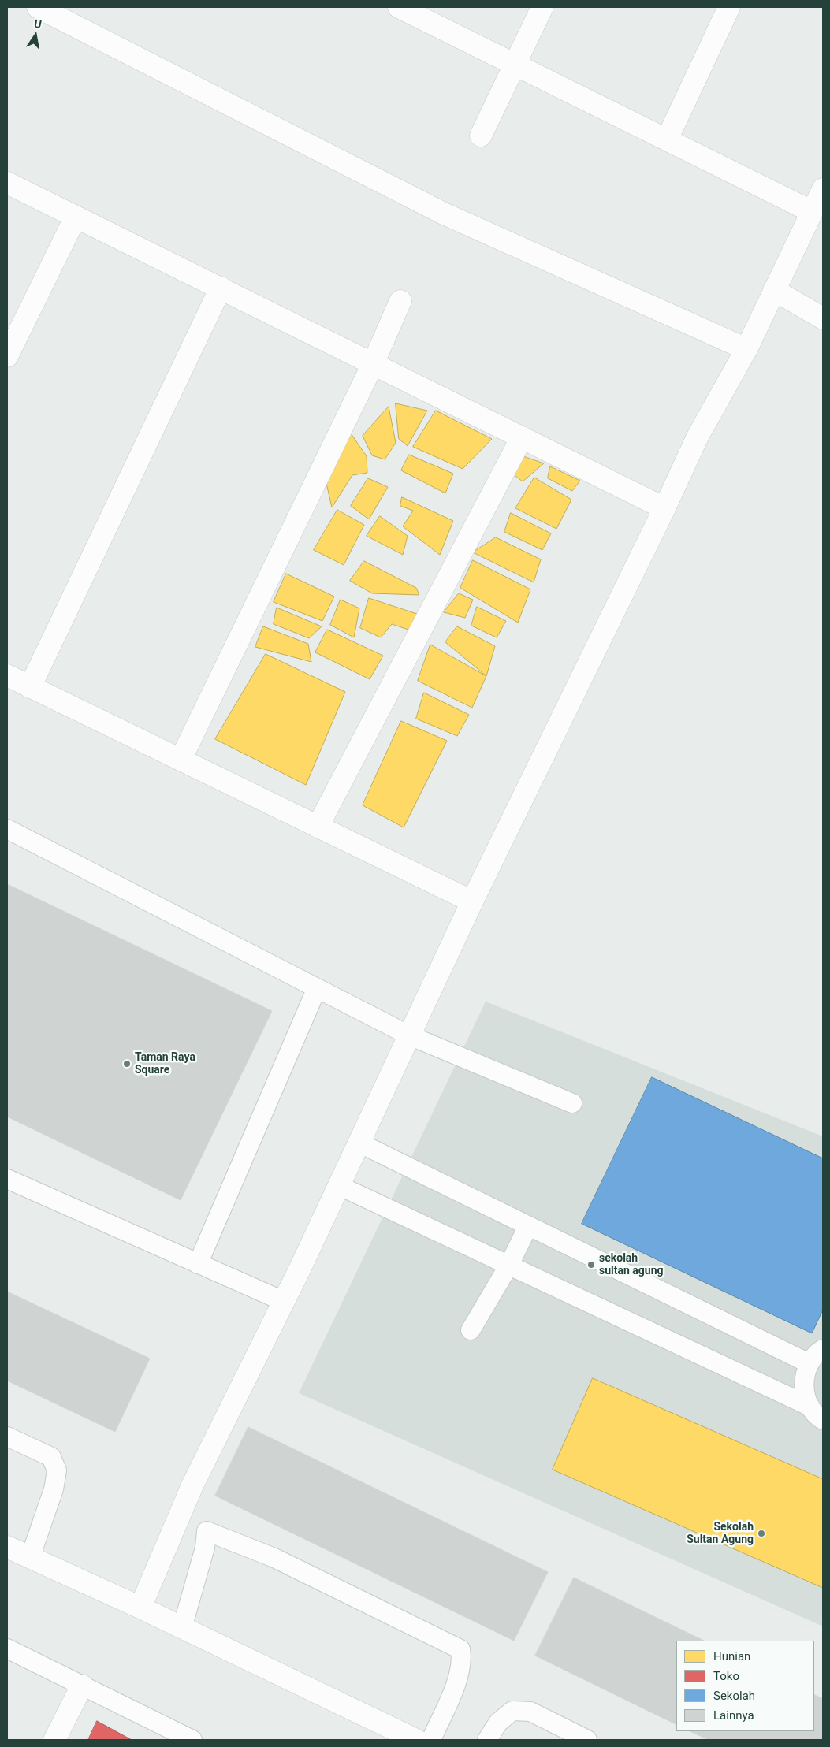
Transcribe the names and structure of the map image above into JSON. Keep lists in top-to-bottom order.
{
  "places": ["Taman Raya Square", "sekolah sultan agung", "Sekolah Sultan Agung"],
  "legend": [
    "Hunian",
    "Toko",
    "Sekolah",
    "Lainnya"
  ],
  "north": "top"
}
